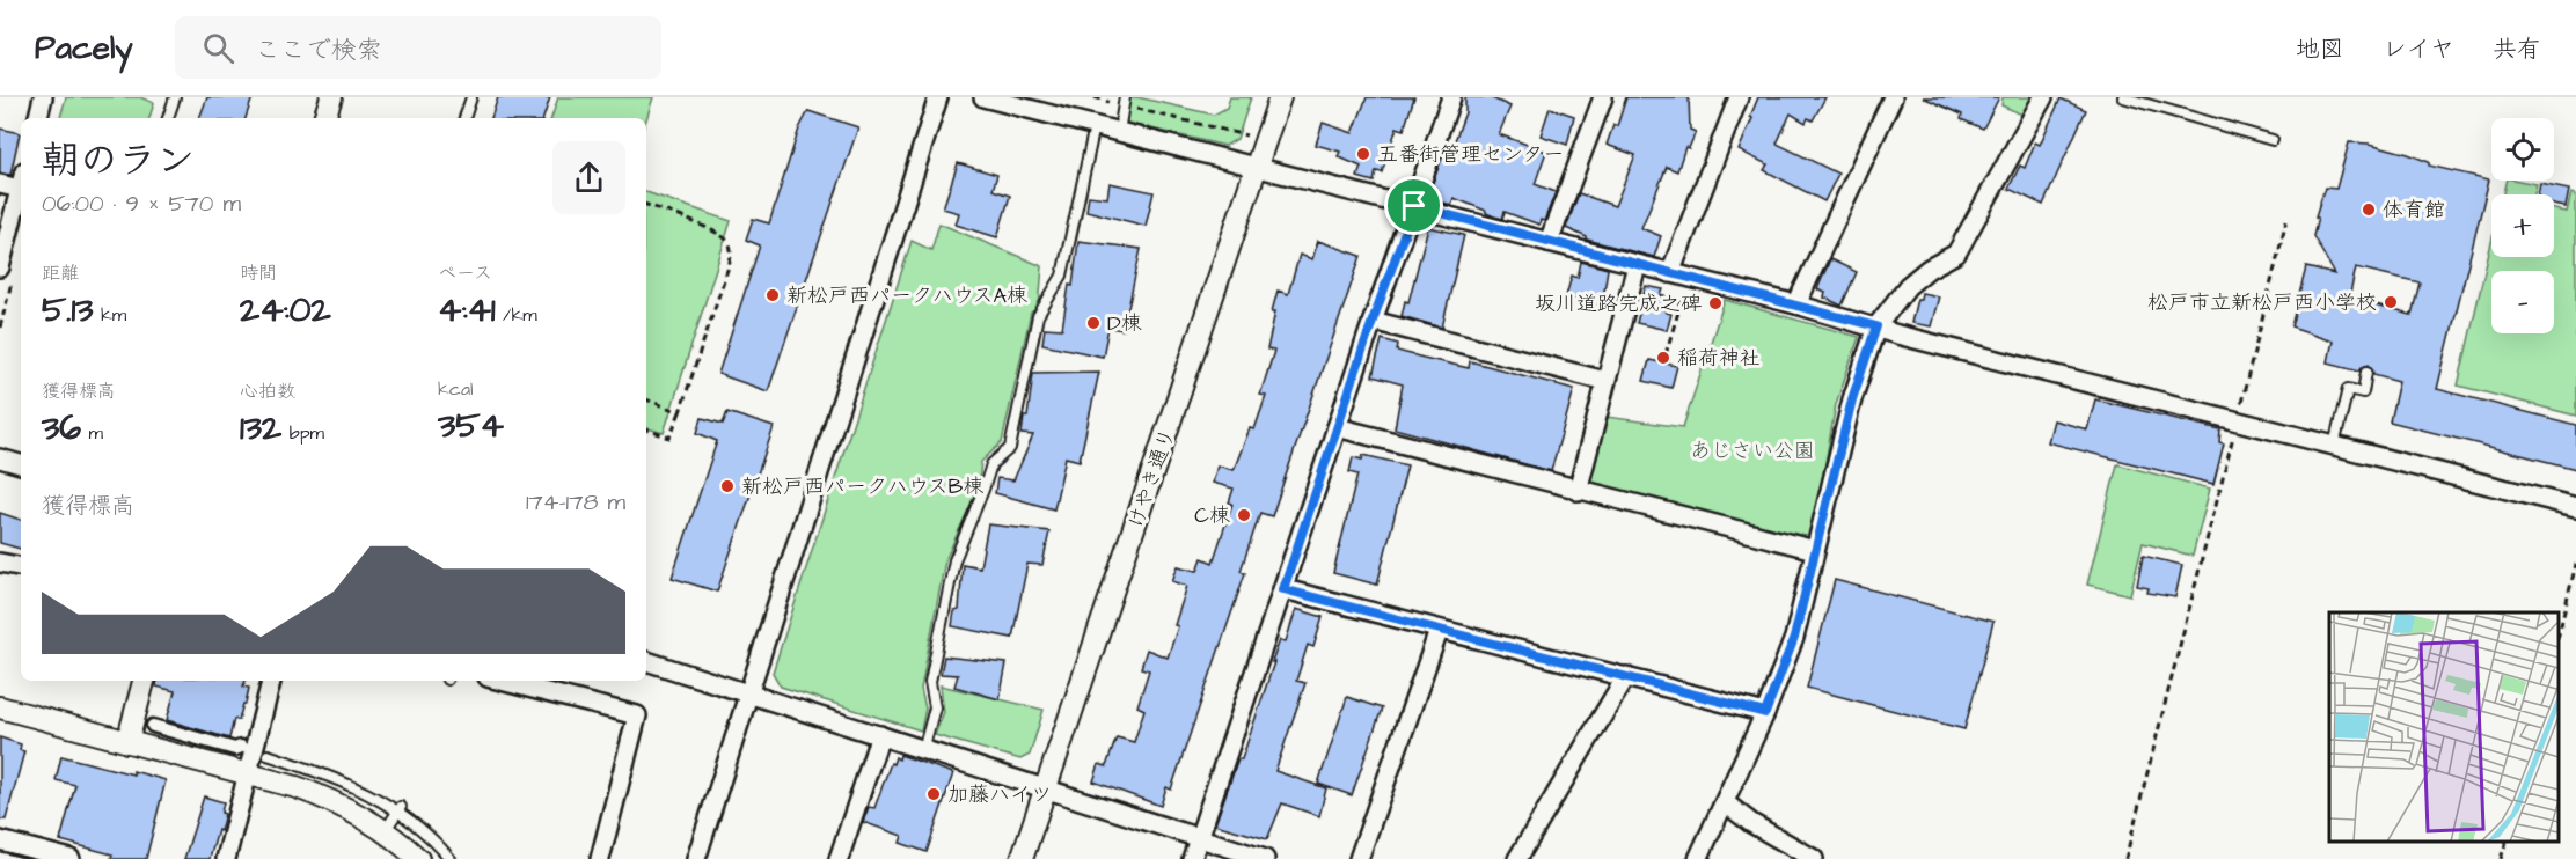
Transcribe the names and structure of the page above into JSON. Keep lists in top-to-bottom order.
{
  "streets": {
    "street": ["けやき通り"]
  },
  "parks": ["あじさい公園"],
  "places": [
    "五番街管理センター",
    "体育館",
    "新松戸西パークハウスA棟",
    "松戸市立新松戸西小学校",
    "坂川道路完成之碑",
    "D棟",
    "稲荷神社",
    "新松戸西パークハウスB棟",
    "C棟",
    "加藤ハイツ"
  ],
  "page": {
    "header": "Pacely",
    "search": "ここで検索",
    "nav": ["地図", "レイヤ", "共有"],
    "map_buttons": ["+", "−"],
    "heading": ["朝のラン", "06:00 · 9 × 570 m"],
    "stats": [
      ["距離", "5.13 km"],
      ["時間", "24:02"],
      ["ペース", "4:41 /km"],
      ["獲得標高", "36 m"],
      ["心拍数", "132 bpm"],
      ["kcal", "354"]
    ],
    "chart": ["獲得標高", "174–178 m"]
  }
}
